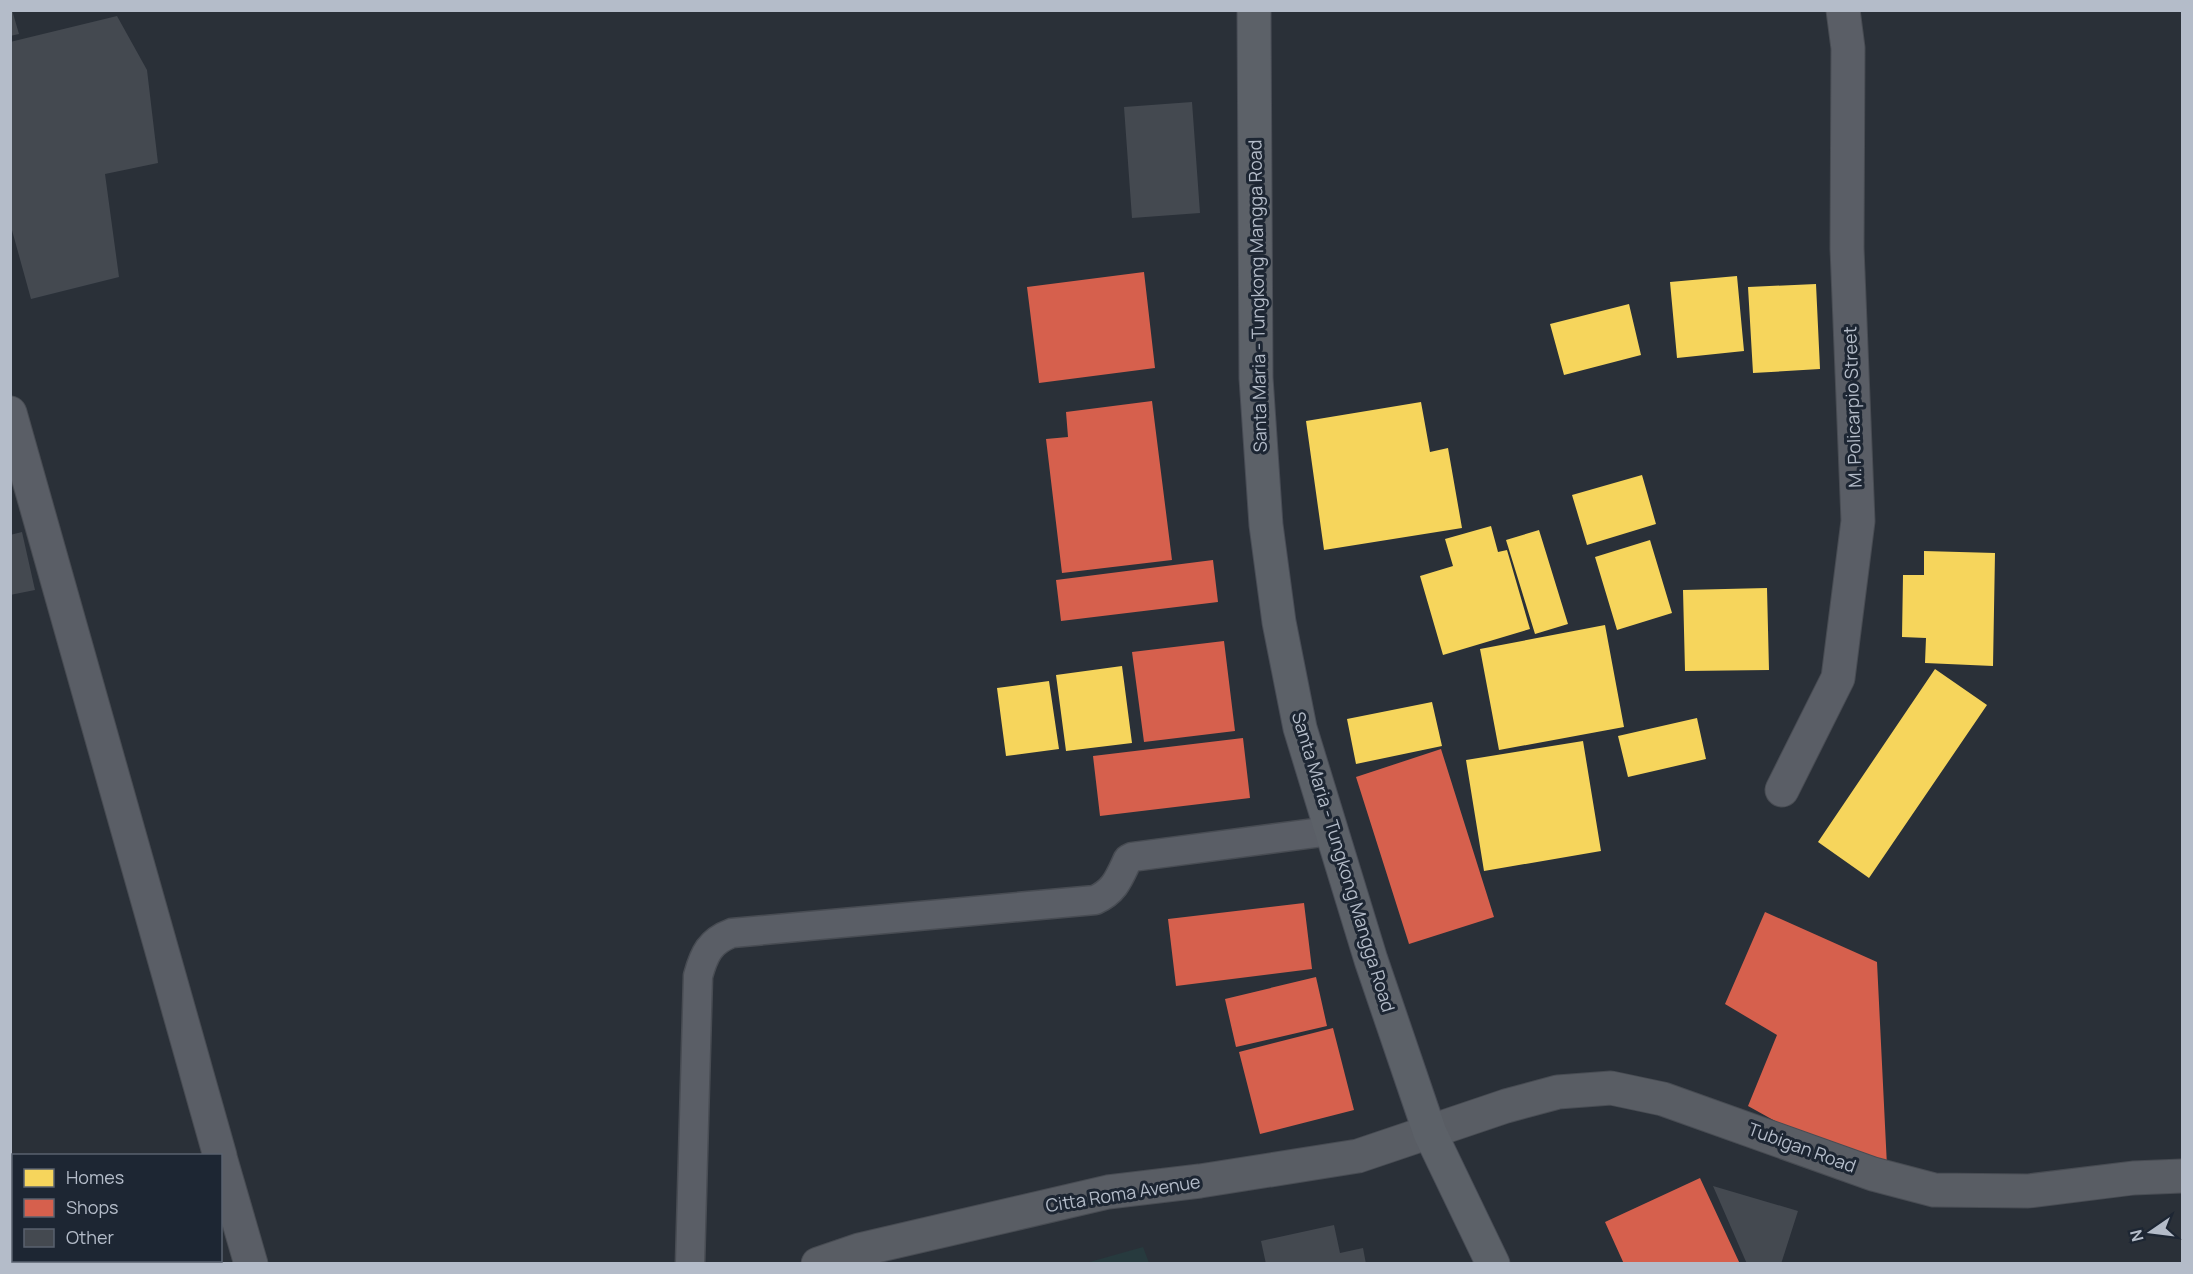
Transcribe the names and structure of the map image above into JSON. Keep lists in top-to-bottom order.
{
  "streets": {
    "main road": ["Santa Maria - Tungkong Mangga Road"],
    "street": ["M. Policarpio Street", "Tubigan Road", "Citta Roma Avenue"]
  },
  "crossings": [
    ["Santa Maria - Tungkong Mangga Road", "Tubigan Road"],
    ["Santa Maria - Tungkong Mangga Road", "Citta Roma Avenue"],
    ["Tubigan Road", "Citta Roma Avenue"]
  ],
  "legend": ["Homes", "Shops", "Other"],
  "north": "left"
}
